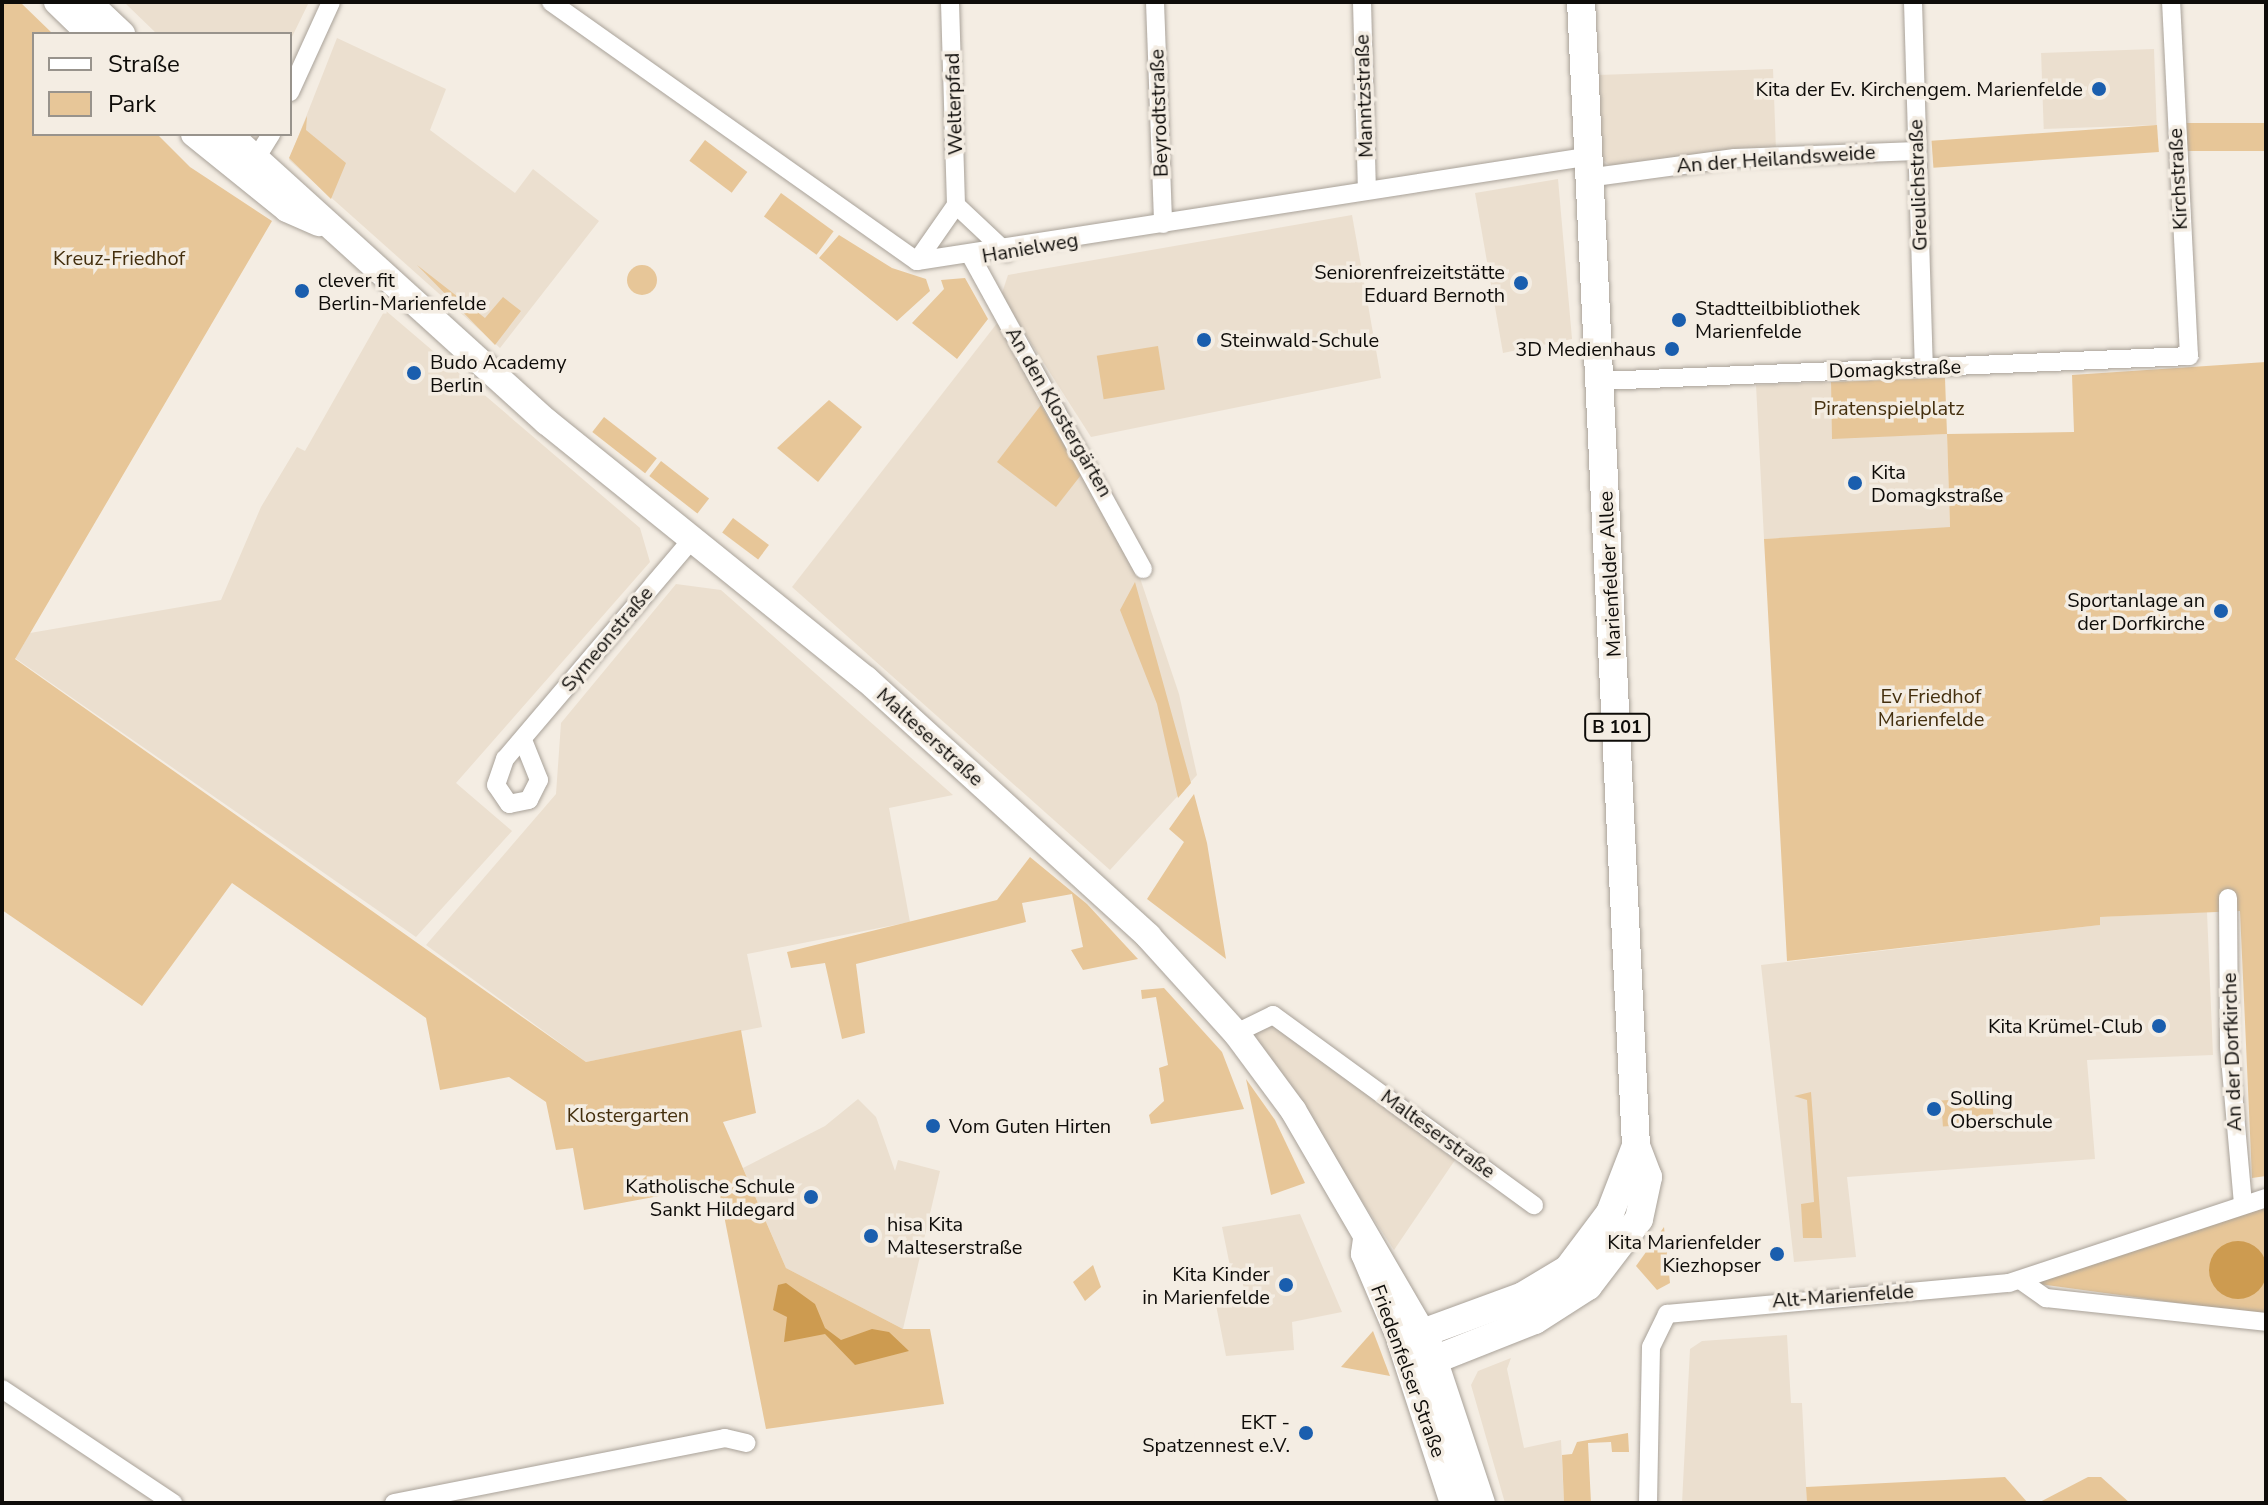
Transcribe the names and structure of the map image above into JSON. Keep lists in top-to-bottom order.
{
  "streets": {
    "main road": [
      "Marienfelder Allee",
      "B 101",
      "Malteserstraße",
      "Friedenfelser Straße"
    ],
    "street": [
      "Manntzstraße",
      "Welterpfad",
      "Beyrodtstraße",
      "An der Heilandsweide",
      "Kirchstraße",
      "Greulichstraße",
      "Hanielweg",
      "Domagkstraße",
      "An den Klostergärten",
      "Symeonstraße",
      "An der Dorfkirche",
      "Alt-Marienfelde"
    ]
  },
  "crossings": [
    ["Manntzstraße", "Hanielweg"],
    ["Beyrodtstraße", "Hanielweg"],
    ["An der Heilandsweide", "Greulichstraße"],
    ["An der Heilandsweide", "Hanielweg"],
    ["An der Heilandsweide", "Marienfelder Allee"],
    ["Kirchstraße", "Domagkstraße"],
    ["Greulichstraße", "Domagkstraße"],
    ["Hanielweg", "An den Klostergärten"],
    ["Hanielweg", "Marienfelder Allee"],
    ["Domagkstraße", "Marienfelder Allee"],
    ["Marienfelder Allee", "Friedenfelser Straße"],
    ["Symeonstraße", "Malteserstraße"],
    ["Malteserstraße", "Friedenfelser Straße"],
    ["An der Dorfkirche", "Alt-Marienfelde"]
  ],
  "parks": [
    "Kreuz-Friedhof",
    "Piratenspielplatz",
    "Ev Friedhof Marienfelde",
    "Klostergarten"
  ],
  "places": [
    "Kita der Ev. Kirchengem. Marienfelde",
    "Seniorenfreizeitstätte Eduard Bernoth",
    "clever fit Berlin-Marienfelde",
    "Stadtteilbibliothek Marienfelde",
    "Steinwald-Schule",
    "3D Medienhaus",
    "Budo Academy Berlin",
    "Kita Domagkstraße",
    "Sportanlage an der Dorfkirche",
    "Kita Krümel-Club",
    "Solling Oberschule",
    "Vom Guten Hirten",
    "Katholische Schule Sankt Hildegard",
    "hisa Kita Malteserstraße",
    "Kita Marienfelder Kiezhopser",
    "Kita Kinder in Marienfelde",
    "EKT - Spatzennest e.V."
  ],
  "legend": ["Straße", "Park"]
}
